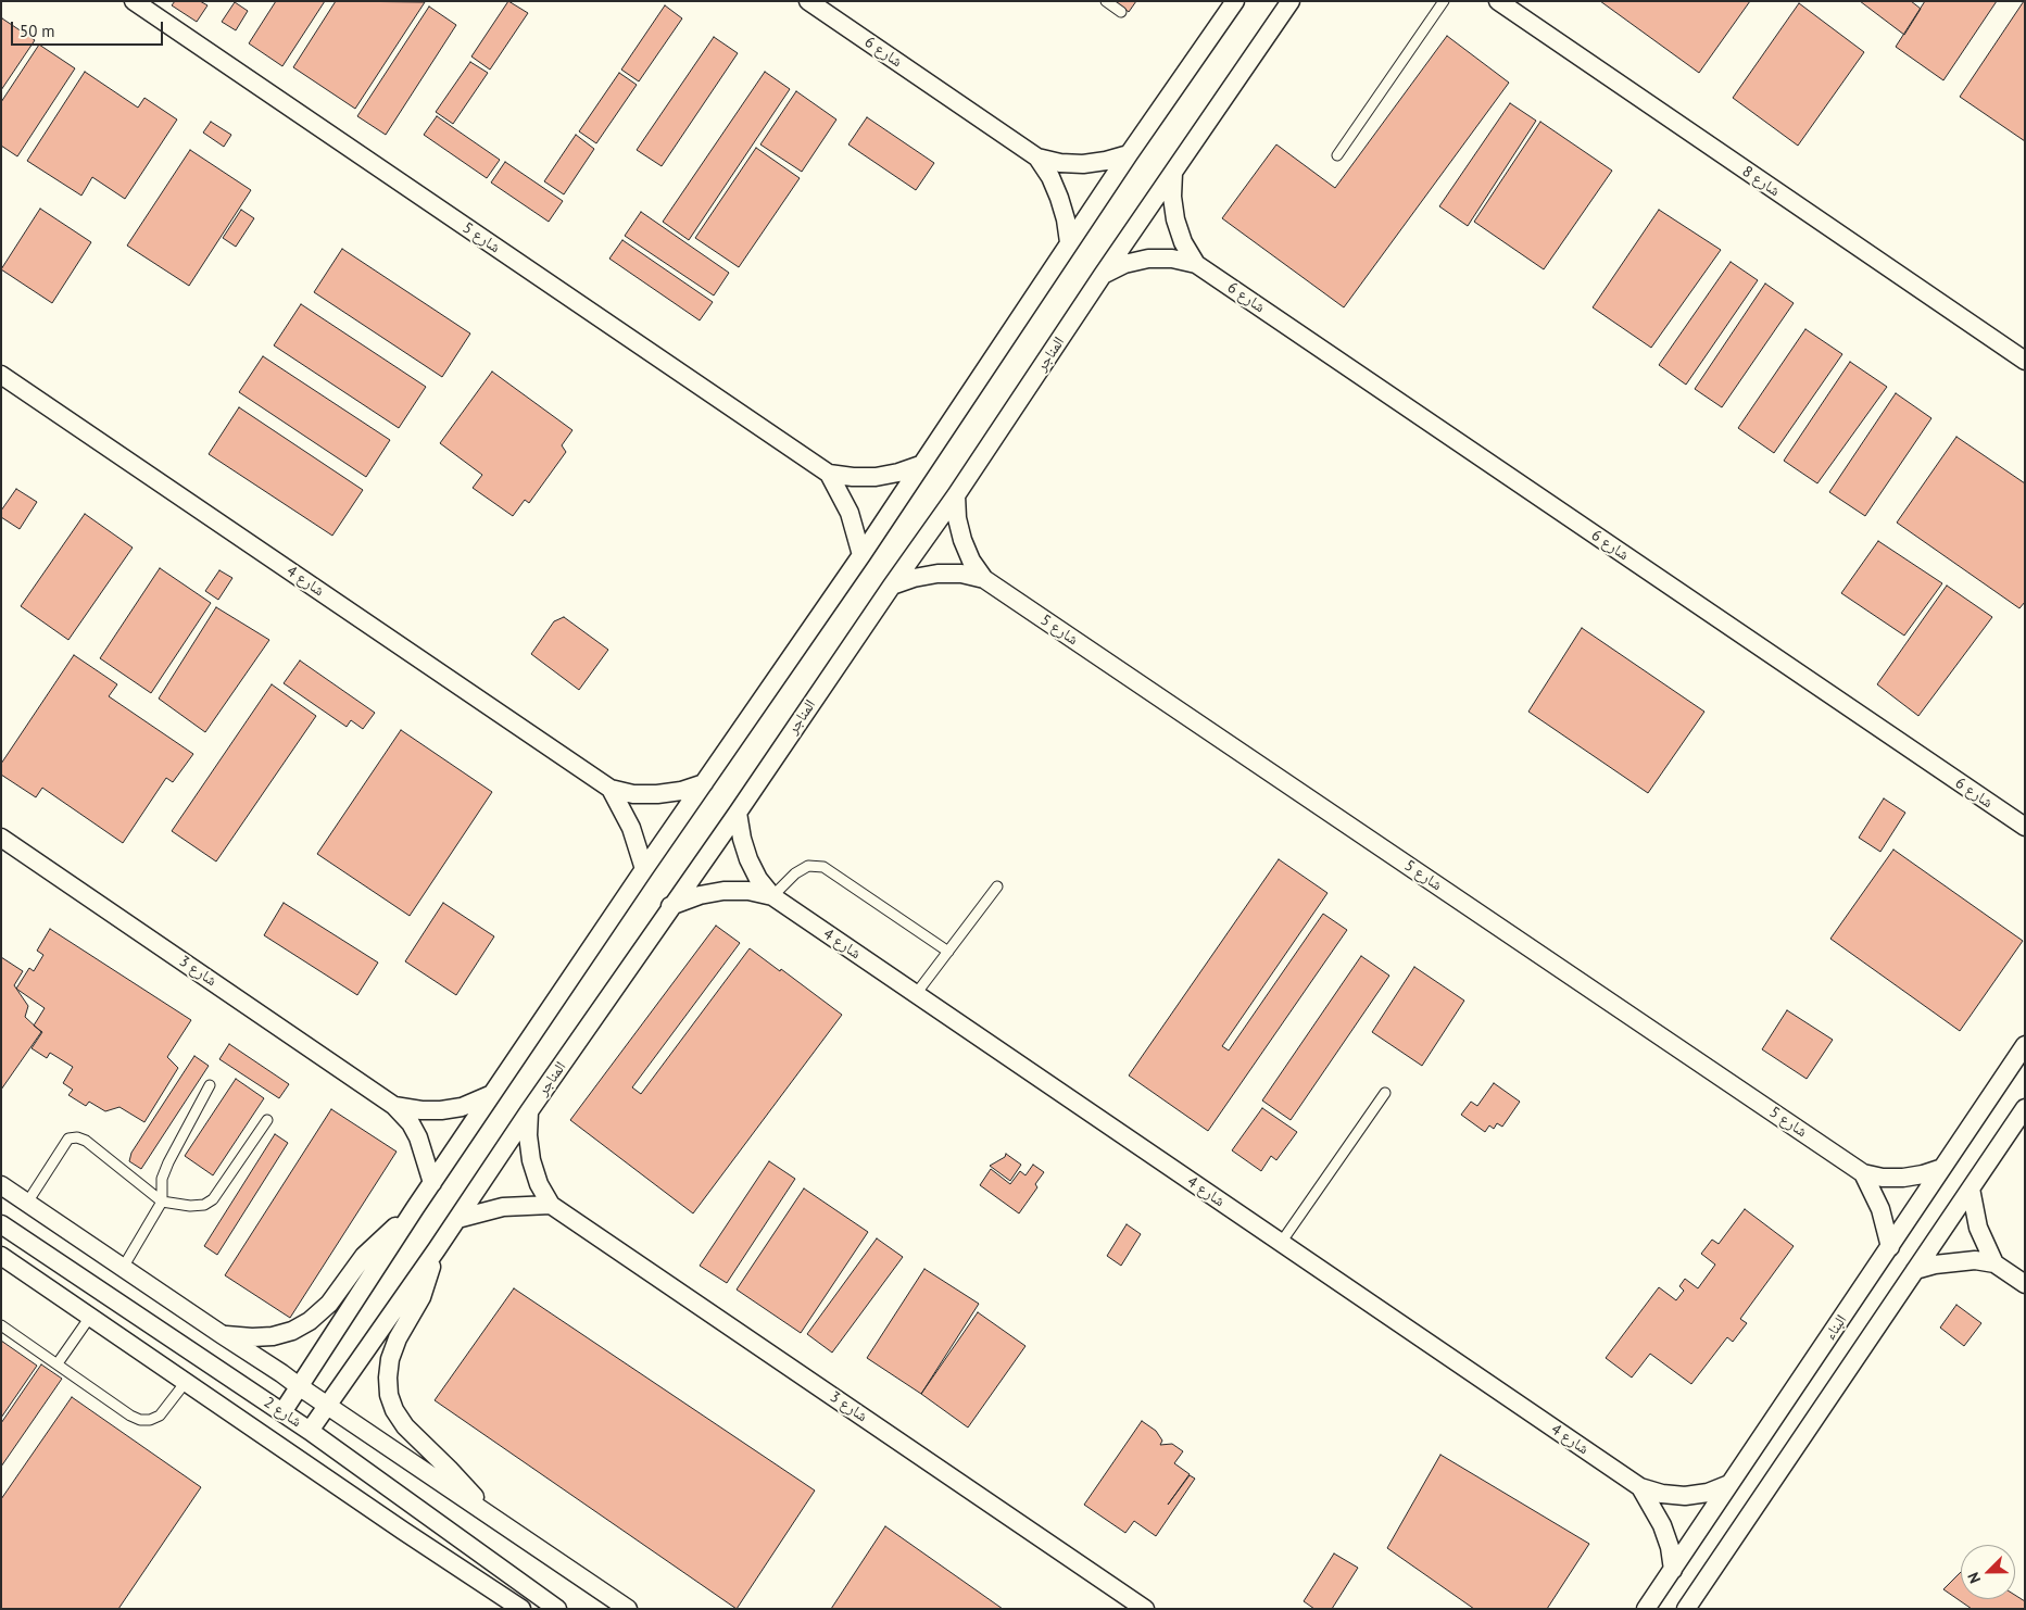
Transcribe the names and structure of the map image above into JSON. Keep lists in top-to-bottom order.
{
  "streets": {
    "street": [
      "شارع 6",
      "شارع 8",
      "شارع 5",
      "المناجر",
      "شارع 4",
      "شارع 3",
      "البناء",
      "شارع 2"
    ]
  },
  "crossings": [
    ["شارع 6", "المناجر"],
    ["شارع 5", "المناجر"],
    ["شارع 5", "البناء"],
    ["المناجر", "شارع 4"],
    ["المناجر", "شارع 3"],
    ["المناجر", "شارع 2"],
    ["شارع 4", "البناء"]
  ],
  "scale_bar": "50 m",
  "north": "bottom left"
}
